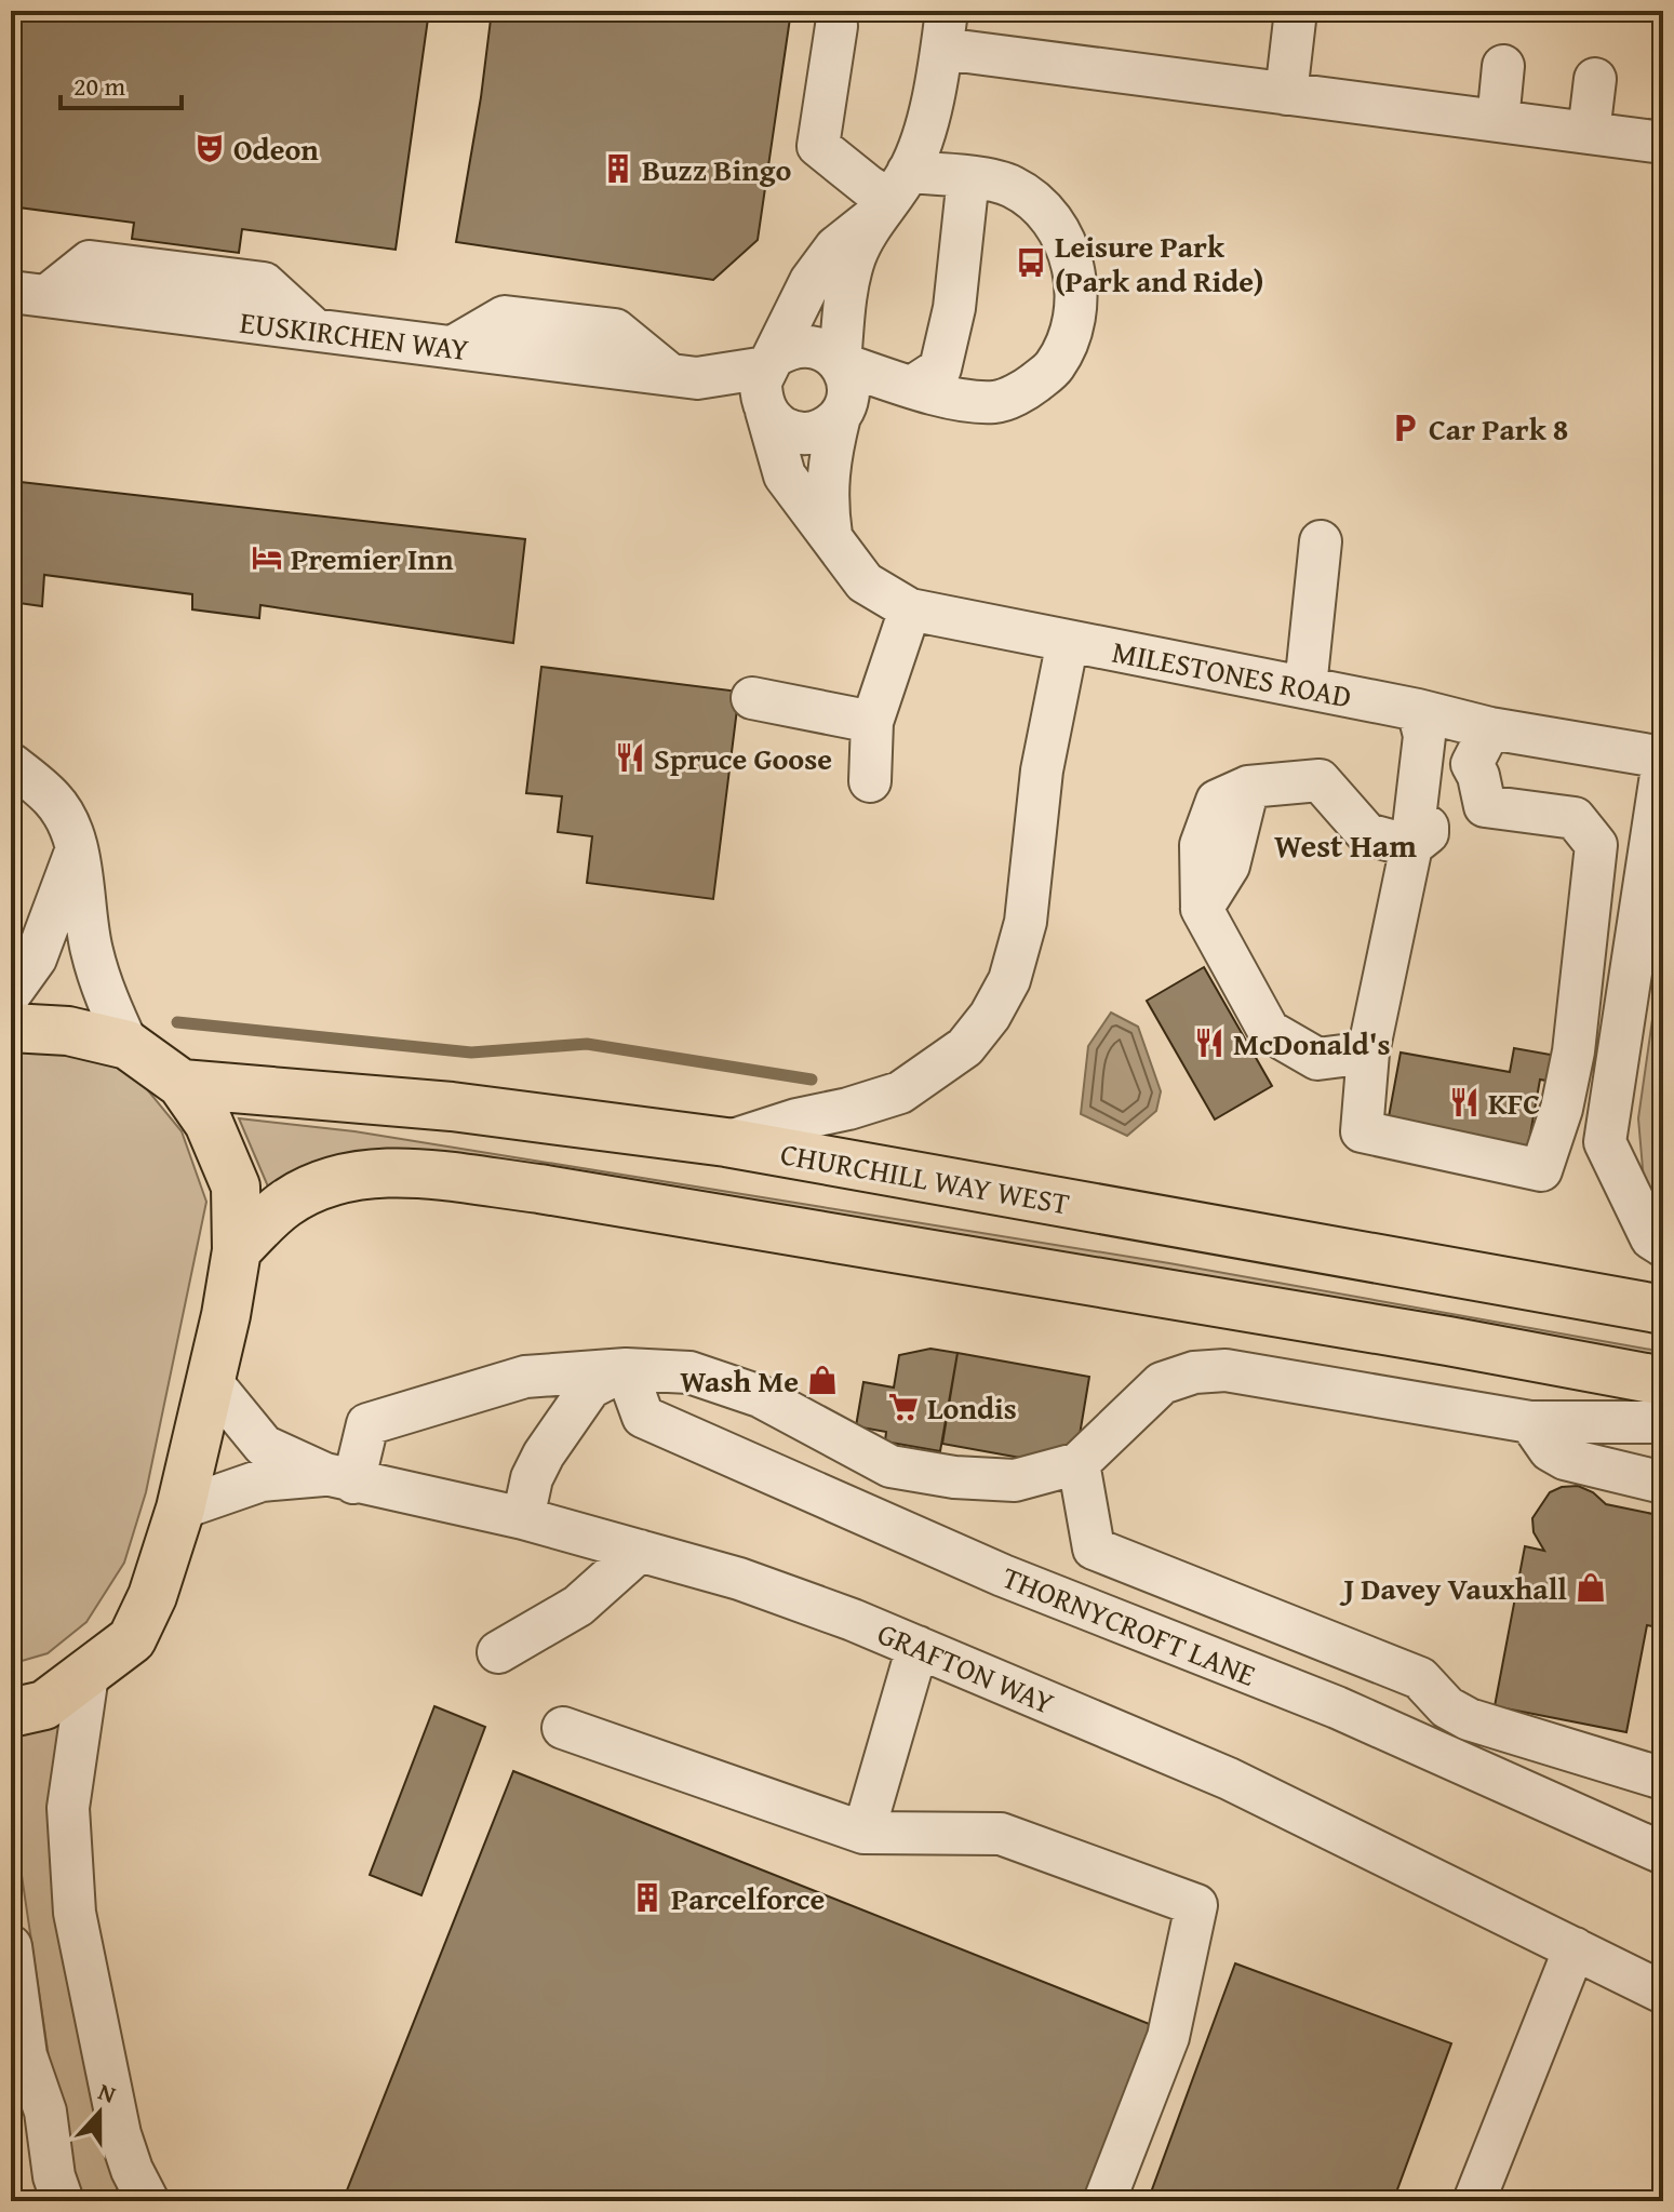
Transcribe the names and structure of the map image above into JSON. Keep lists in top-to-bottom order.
{
  "streets": {
    "main road": ["CHURCHILL WAY WEST"],
    "street": [
      "EUSKIRCHEN WAY",
      "MILESTONES ROAD",
      "THORNYCROFT LANE",
      "GRAFTON WAY"
    ]
  },
  "crossings": [
    ["EUSKIRCHEN WAY", "MILESTONES ROAD"]
  ],
  "districts": ["West Ham"],
  "places": {
    "theatre": ["Odeon"],
    "building": ["Buzz Bingo", "Parcelforce"],
    "bus stop": ["Leisure Park (Park and Ride)"],
    "parking": ["Car Park 8"],
    "hotel": ["Premier Inn"],
    "restaurant": ["Spruce Goose", "McDonald's", "KFC"],
    "shop": ["Wash Me", "J Davey Vauxhall"],
    "supermarket": ["Londis"]
  },
  "scale_bar": "20 m",
  "north": "top"
}
